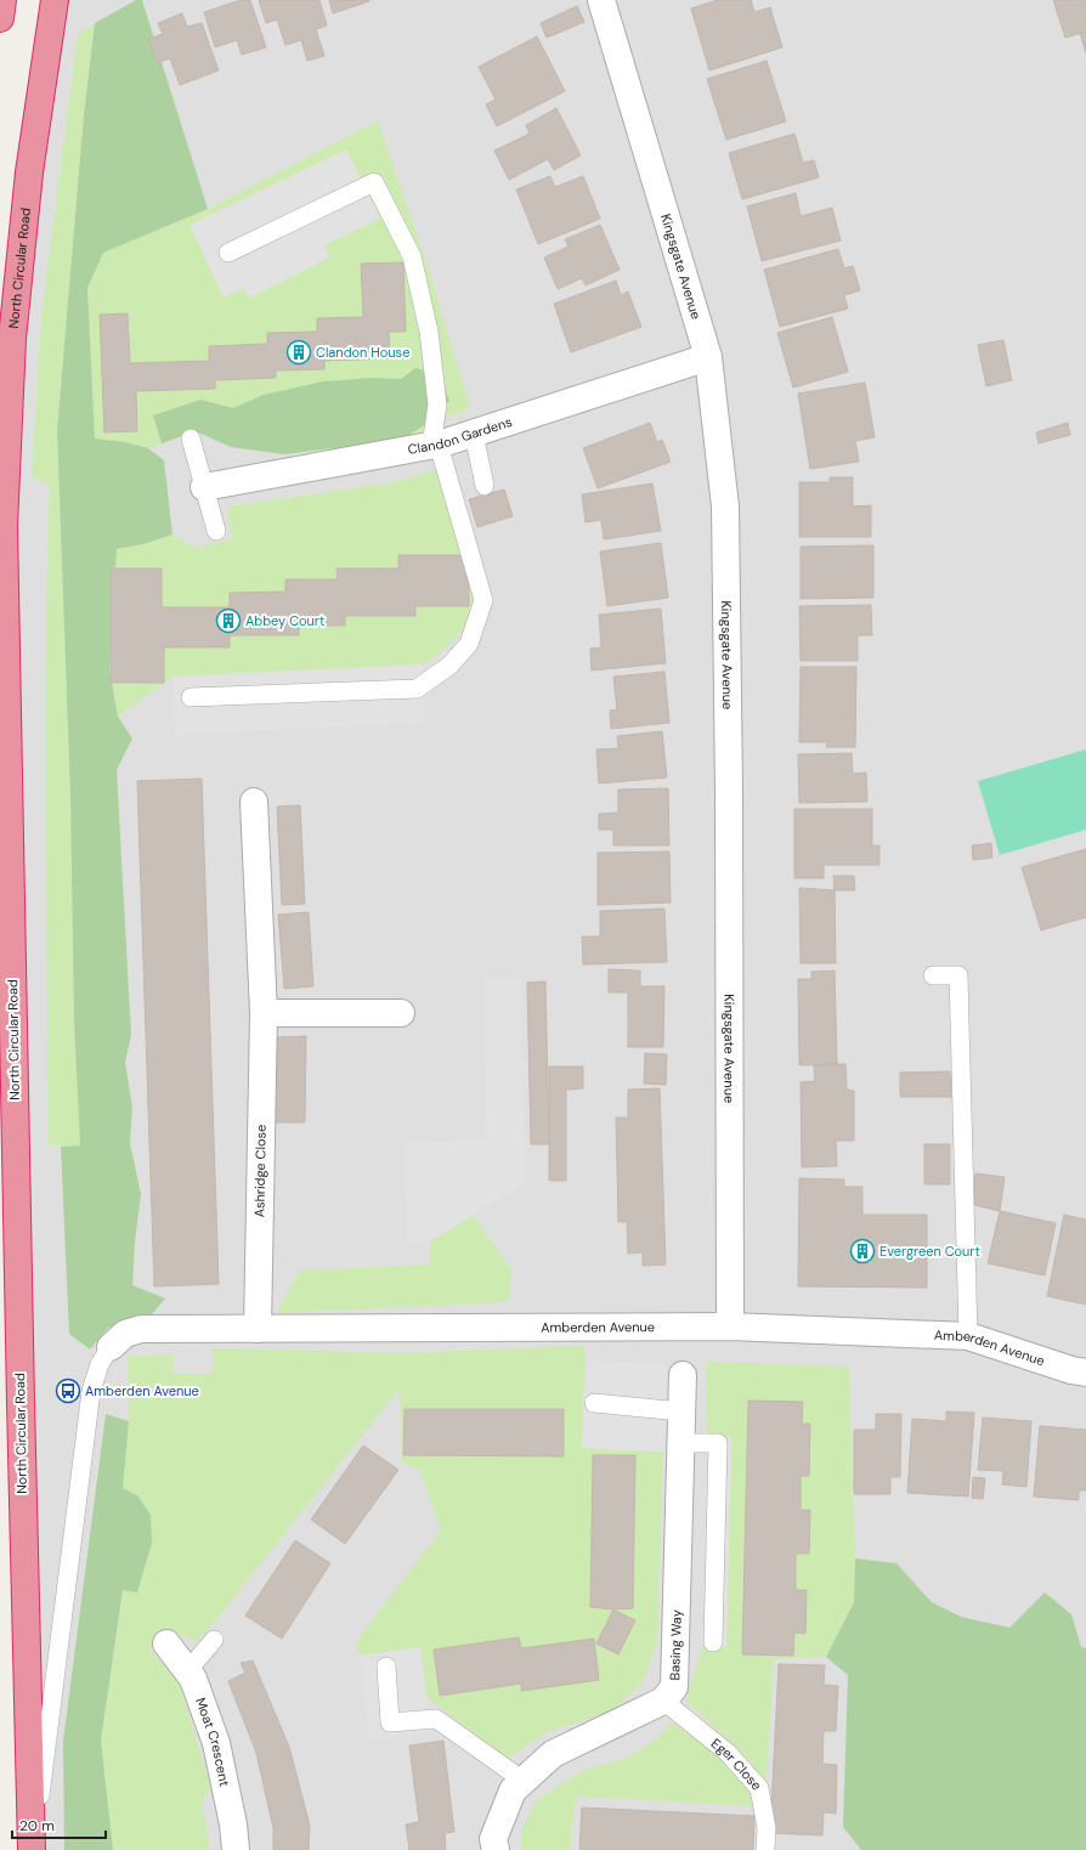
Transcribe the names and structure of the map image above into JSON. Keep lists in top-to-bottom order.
{
  "streets": {
    "highway": ["North Circular Road"],
    "street": [
      "Kingsgate Avenue",
      "Clandon Gardens",
      "Ashridge Close",
      "Amberden Avenue",
      "Basing Way",
      "Moat Crescent"
    ],
    "lane": ["Eger Close"]
  },
  "crossings": [
    ["Kingsgate Avenue", "Clandon Gardens"],
    ["Kingsgate Avenue", "Amberden Avenue"],
    ["Ashridge Close", "Amberden Avenue"],
    ["Basing Way", "Eger Close"]
  ],
  "places": {
    "building": ["Clandon House", "Abbey Court", "Evergreen Court"],
    "bus stop": ["Amberden Avenue"]
  },
  "scale_bar": "20 m"
}
